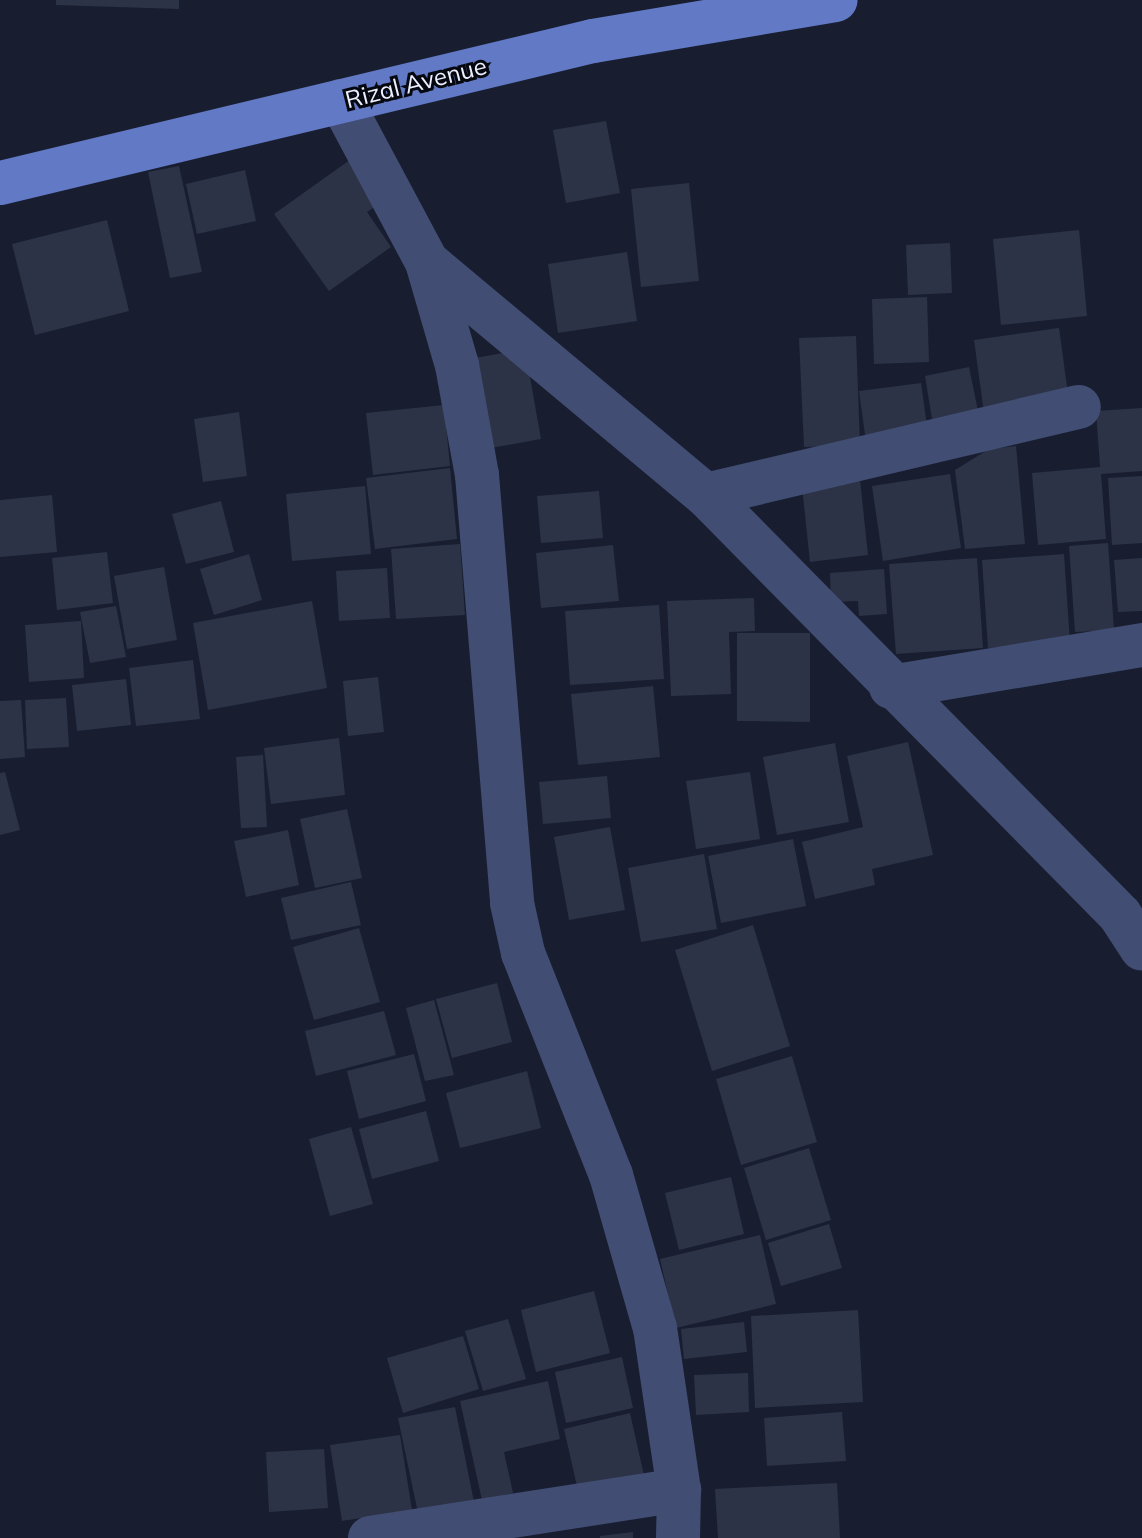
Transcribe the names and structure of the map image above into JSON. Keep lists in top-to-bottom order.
{
  "streets": {
    "main road": ["Rizal Avenue"]
  }
}
